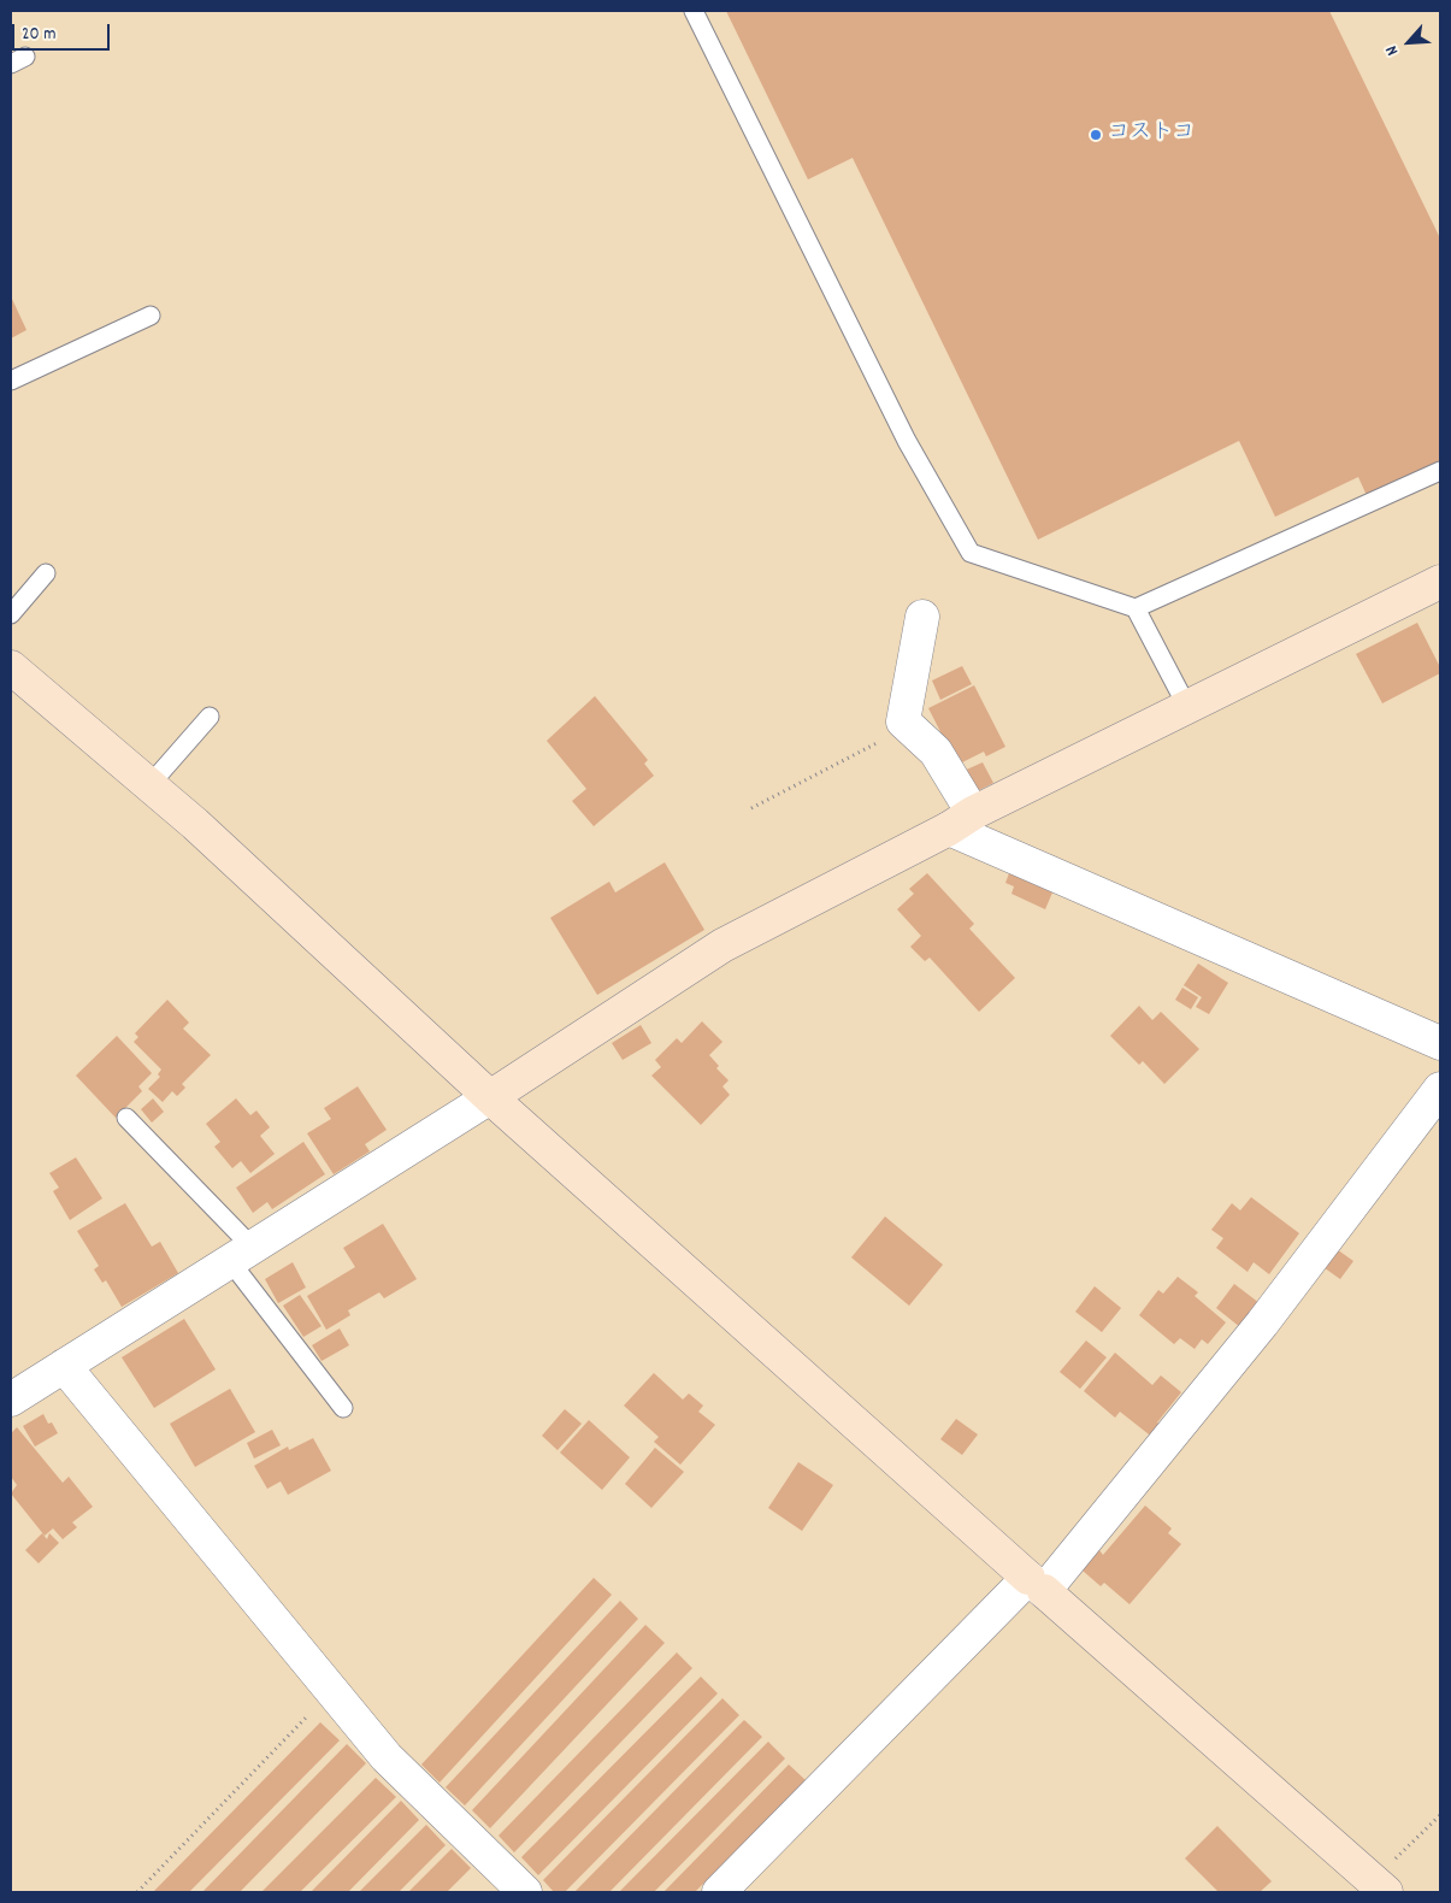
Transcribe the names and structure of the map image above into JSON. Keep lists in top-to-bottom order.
{
  "places": ["コストコ"],
  "scale_bar": "20 m",
  "north": "bottom left"
}
